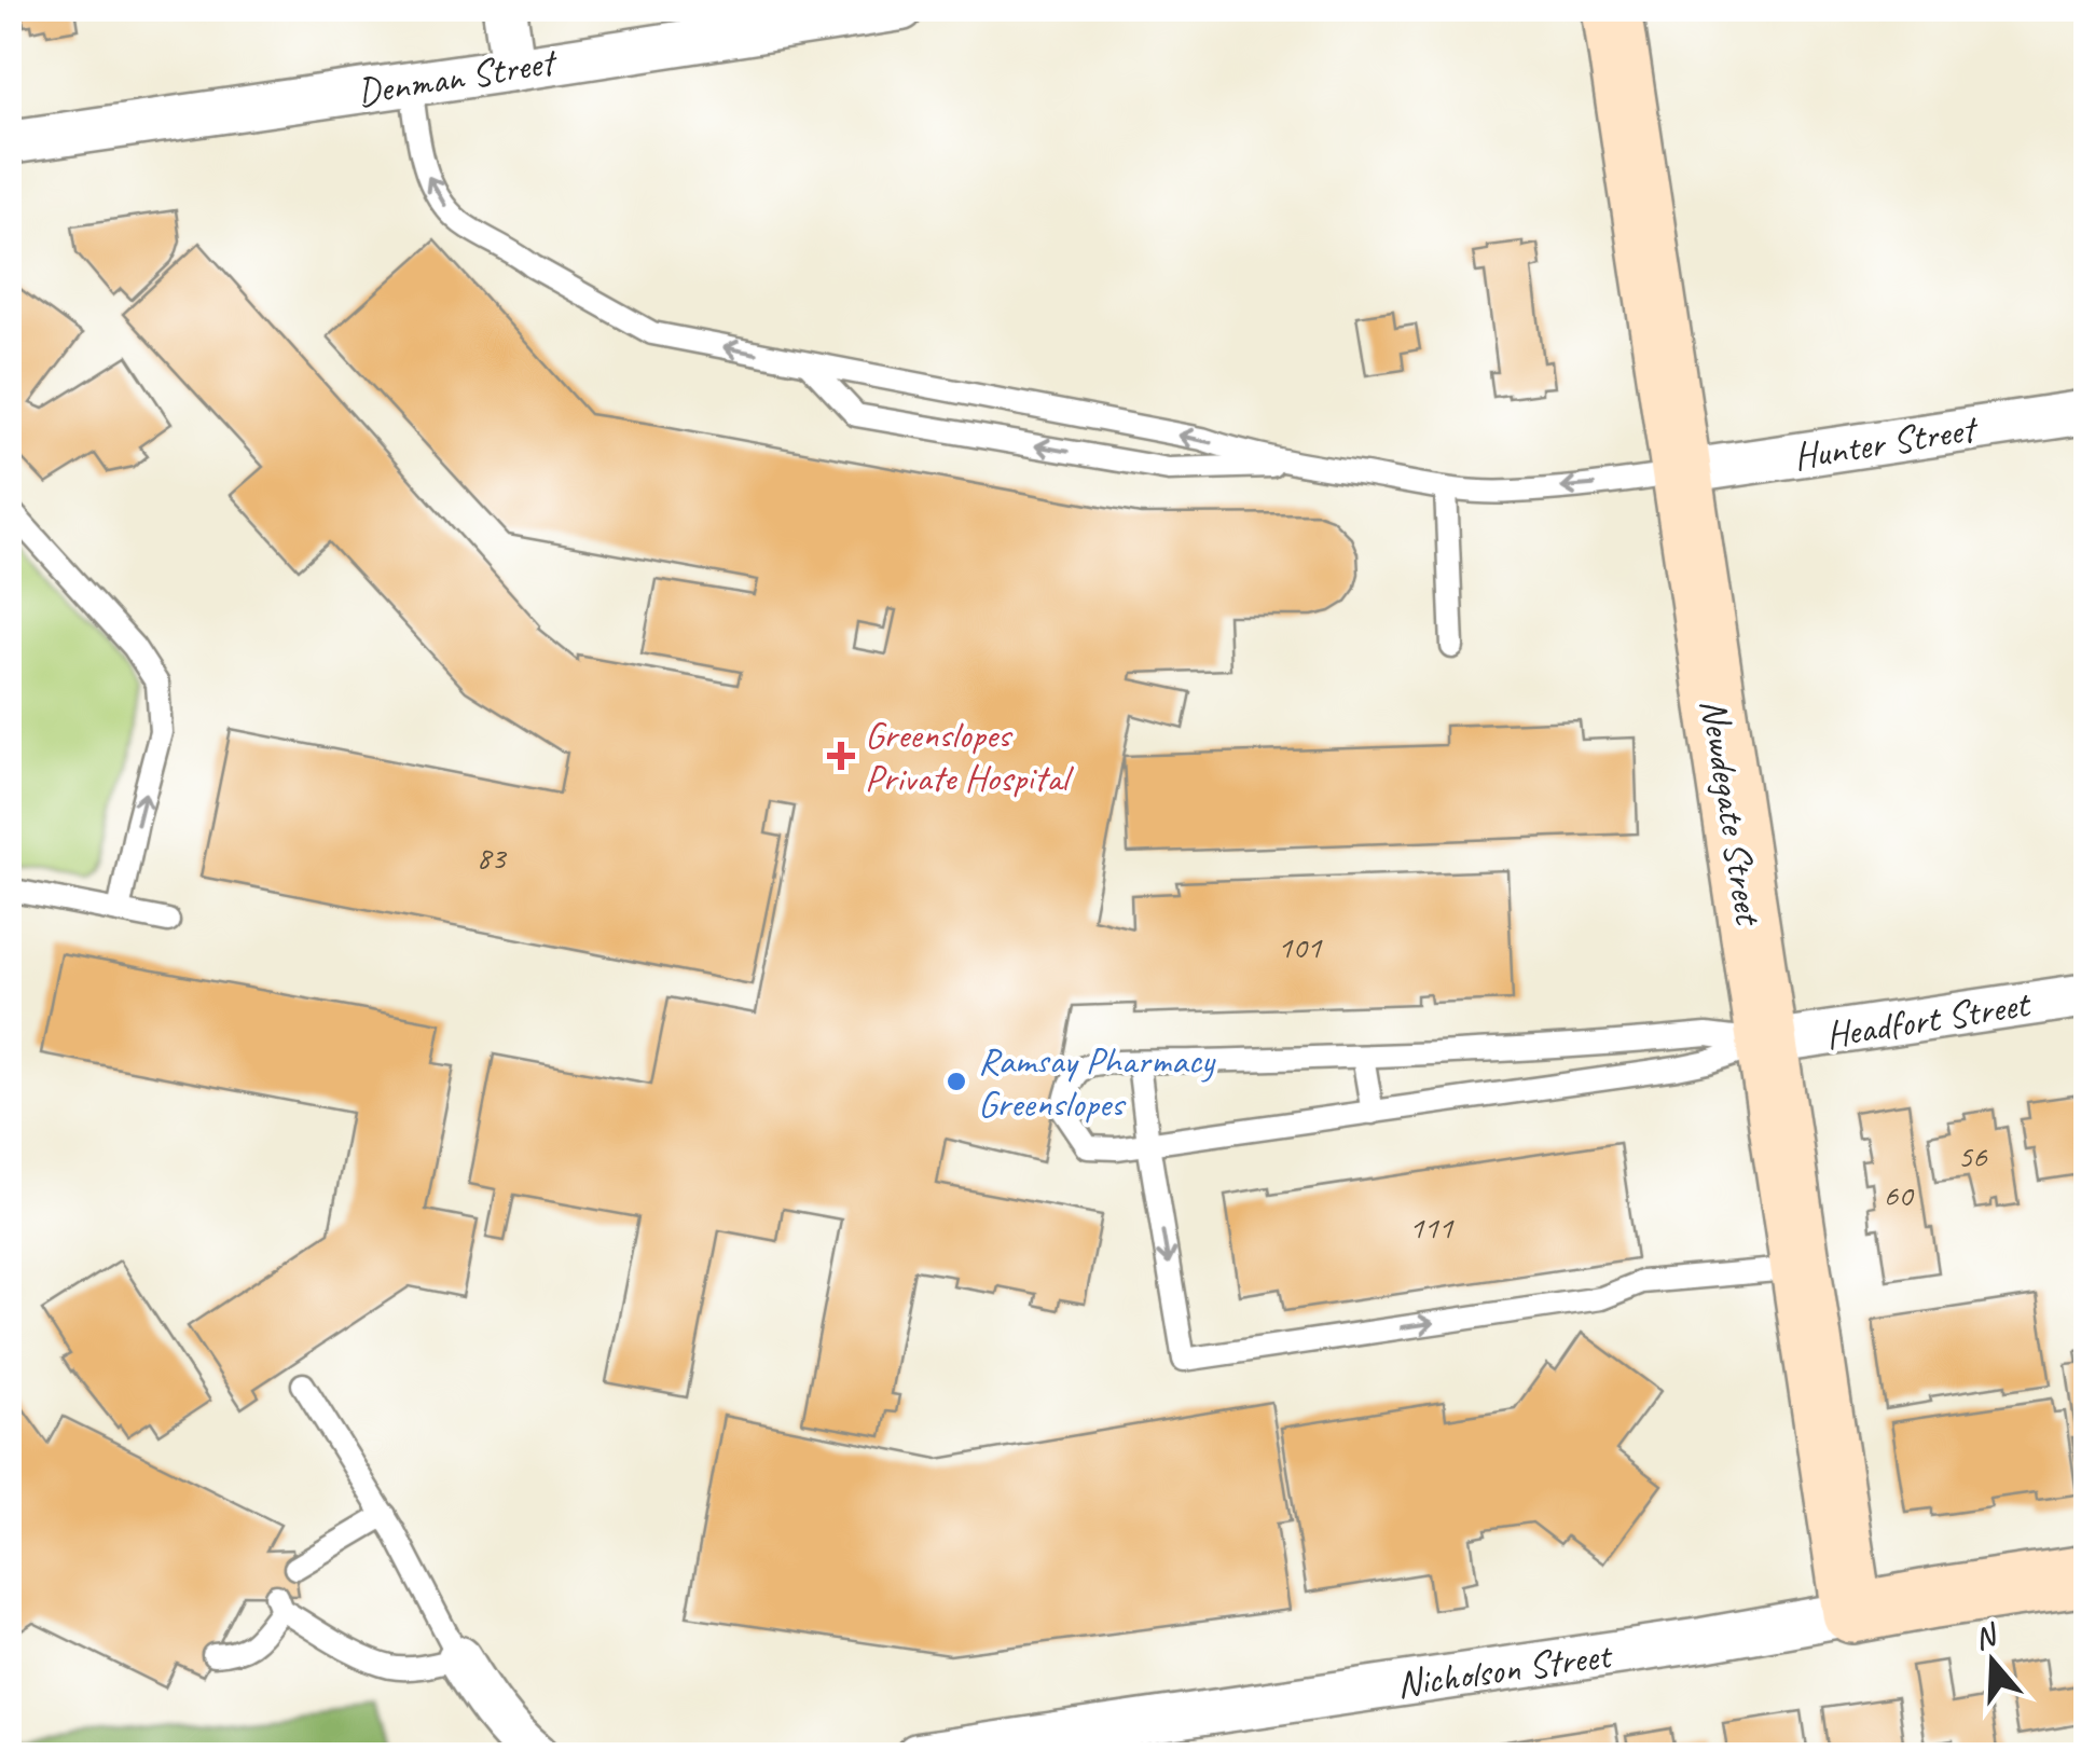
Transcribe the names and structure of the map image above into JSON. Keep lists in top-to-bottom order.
{
  "streets": {
    "street": [
      "Denman Street",
      "Hunter Street",
      "Newdegate Street",
      "Headfort Street",
      "Nicholson Street"
    ]
  },
  "crossings": [
    ["Hunter Street", "Newdegate Street"],
    ["Newdegate Street", "Headfort Street"],
    ["Newdegate Street", "Nicholson Street"]
  ],
  "places": {
    "health": ["Greenslopes Private Hospital"],
    "other": ["Ramsay Pharmacy Greenslopes"]
  },
  "house_numbers": [
    "83",
    "101",
    "56",
    "60",
    "111"
  ],
  "north": "top"
}
